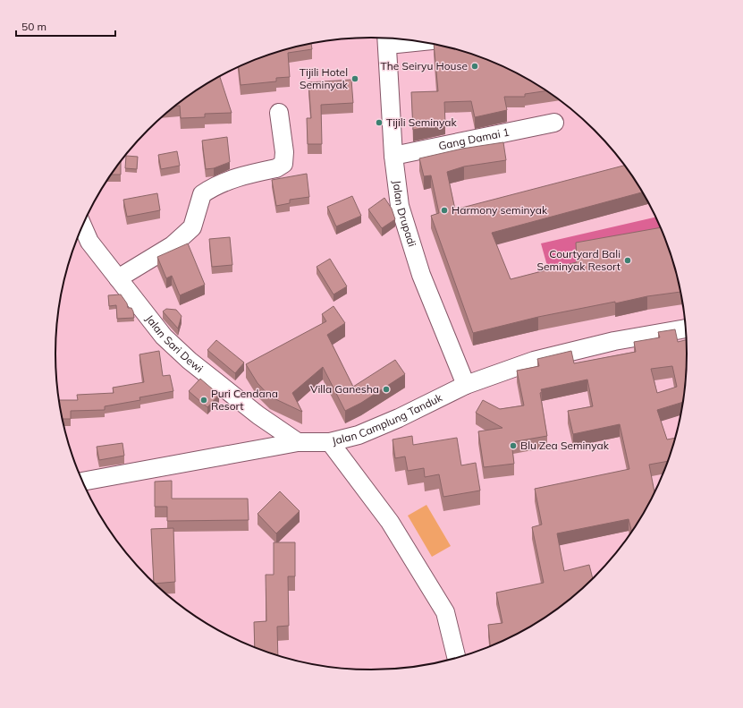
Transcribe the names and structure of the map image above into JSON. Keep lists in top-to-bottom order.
{
  "streets": {
    "street": [
      "Gang Damai 1",
      "Jalan Drupadi",
      "Jalan Sari Dewi",
      "Jalan Camplung Tanduk"
    ]
  },
  "crossings": [
    ["Gang Damai 1", "Jalan Drupadi"],
    ["Jalan Drupadi", "Jalan Camplung Tanduk"],
    ["Jalan Sari Dewi", "Jalan Camplung Tanduk"]
  ],
  "places": [
    "The Seiryu House",
    "Tijili Hotel Seminyak",
    "Tijili Seminyak",
    "Harmony seminyak",
    "Courtyard Bali Seminyak Resort",
    "Villa Ganesha",
    "Puri Cendana Resort",
    "Blu Zea Seminyak"
  ],
  "scale_bar": "50 m"
}
